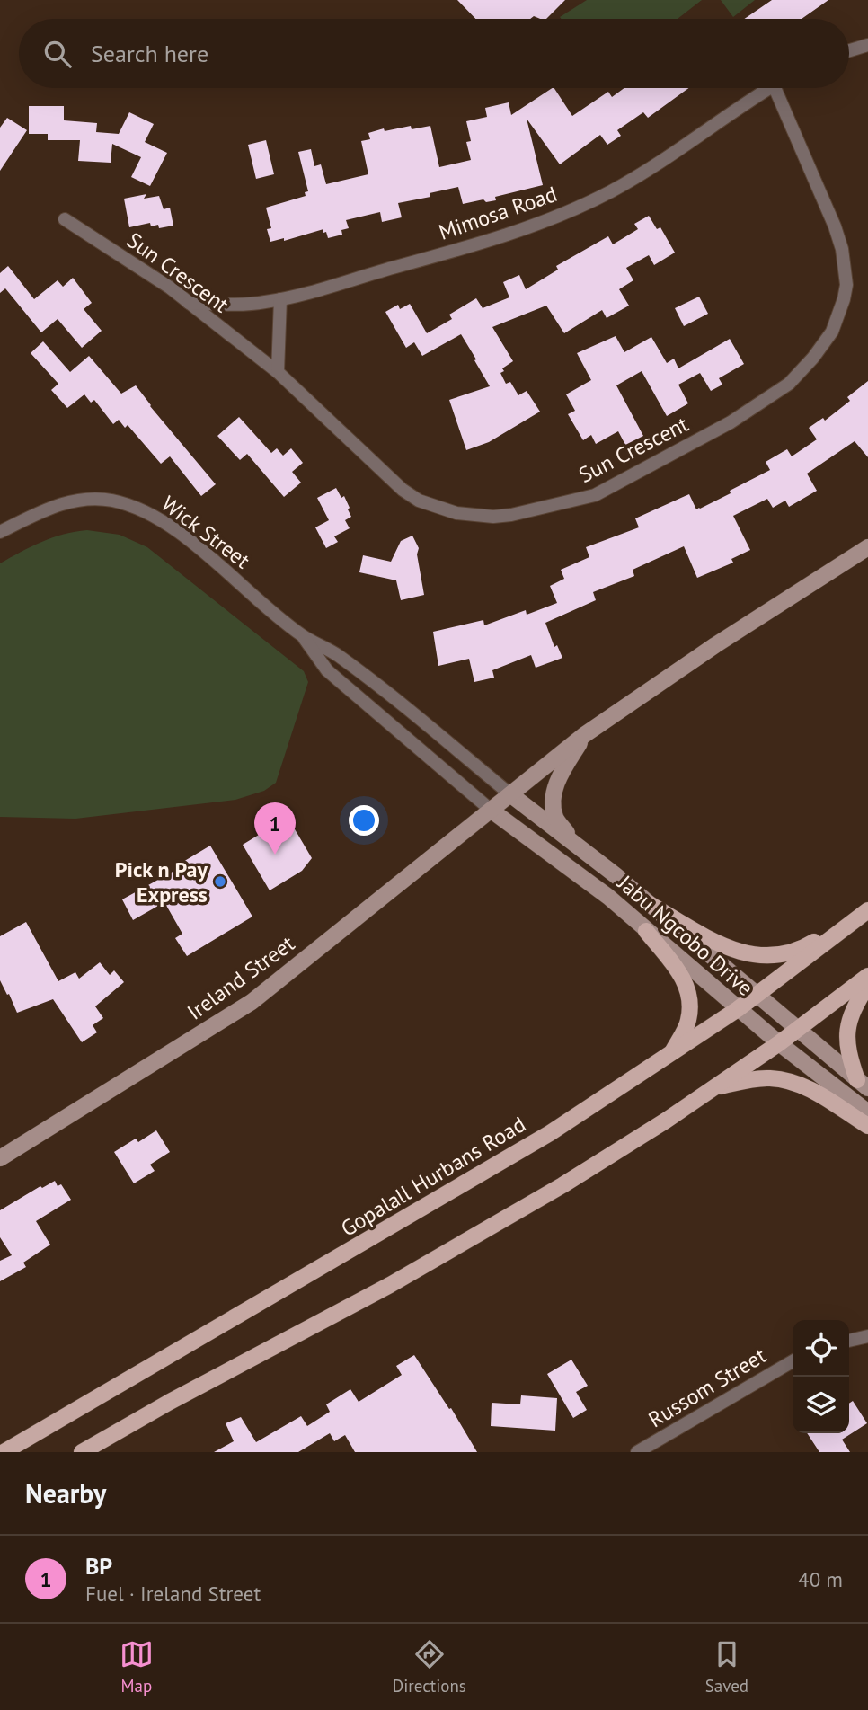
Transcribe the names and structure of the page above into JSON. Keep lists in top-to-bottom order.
{
  "streets": {
    "main road": ["Jabu Ngcobo Drive", "Ireland Street", "Gopalall Hurbans Road"],
    "street": [
      "Mimosa Road",
      "Sun Crescent",
      "Wick Street",
      "Russom Street"
    ]
  },
  "crossings": [
    ["Mimosa Road", "Sun Crescent"],
    ["Wick Street", "Jabu Ngcobo Drive"],
    ["Wick Street", "Ireland Street"],
    ["Jabu Ngcobo Drive", "Ireland Street"],
    ["Jabu Ngcobo Drive", "Gopalall Hurbans Road"]
  ],
  "places": ["Pick n Pay Express"],
  "page": {
    "search": "Search here",
    "pins": "1",
    "heading": "Nearby",
    "list": [
      {
        "mark": "1",
        "name": "BP",
        "note": "Fuel · Ireland Street",
        "value": "40 m"
      }
    ],
    "nav": ["Map", "Directions", "Saved"]
  }
}
